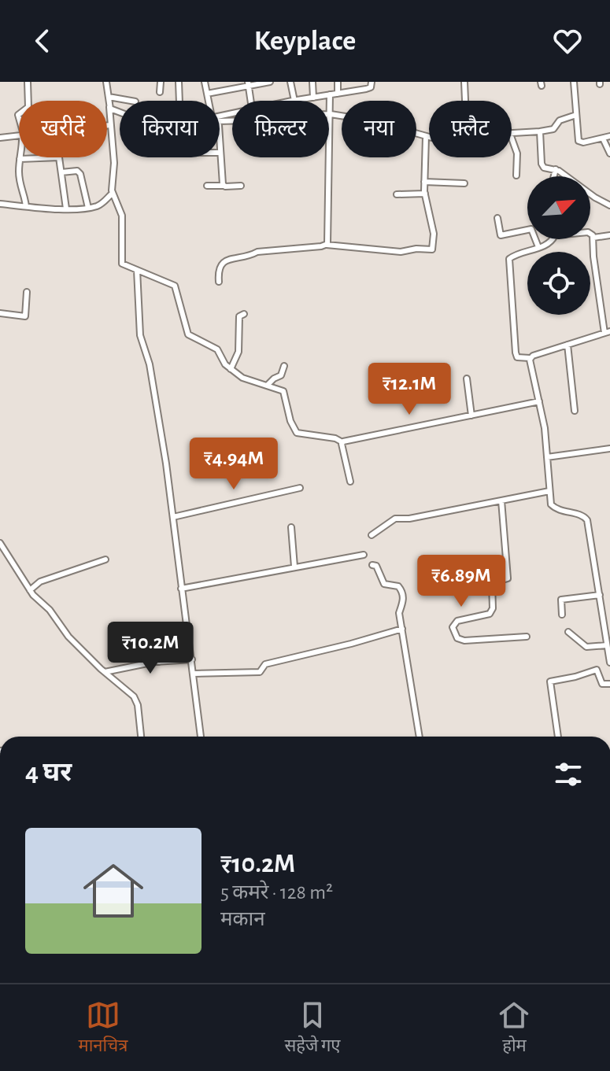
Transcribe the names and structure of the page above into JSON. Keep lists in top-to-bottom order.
{
  "north": "top right",
  "page": {
    "header": "Keyplace",
    "chip": [
      "खरीदें",
      "किराया",
      "फ़िल्टर",
      "नया",
      "फ़्लैट"
    ],
    "price": [
      "₹12.1M",
      "₹4.94M",
      "₹6.89M",
      "₹10.2M"
    ],
    "heading": "4 घर",
    "list": [
      {
        "name": "₹10.2M",
        "note": "5 कमरे · 128 m² · मकान"
      }
    ],
    "tabs": ["मानचित्र", "सहेजे गए", "होम"]
  }
}
